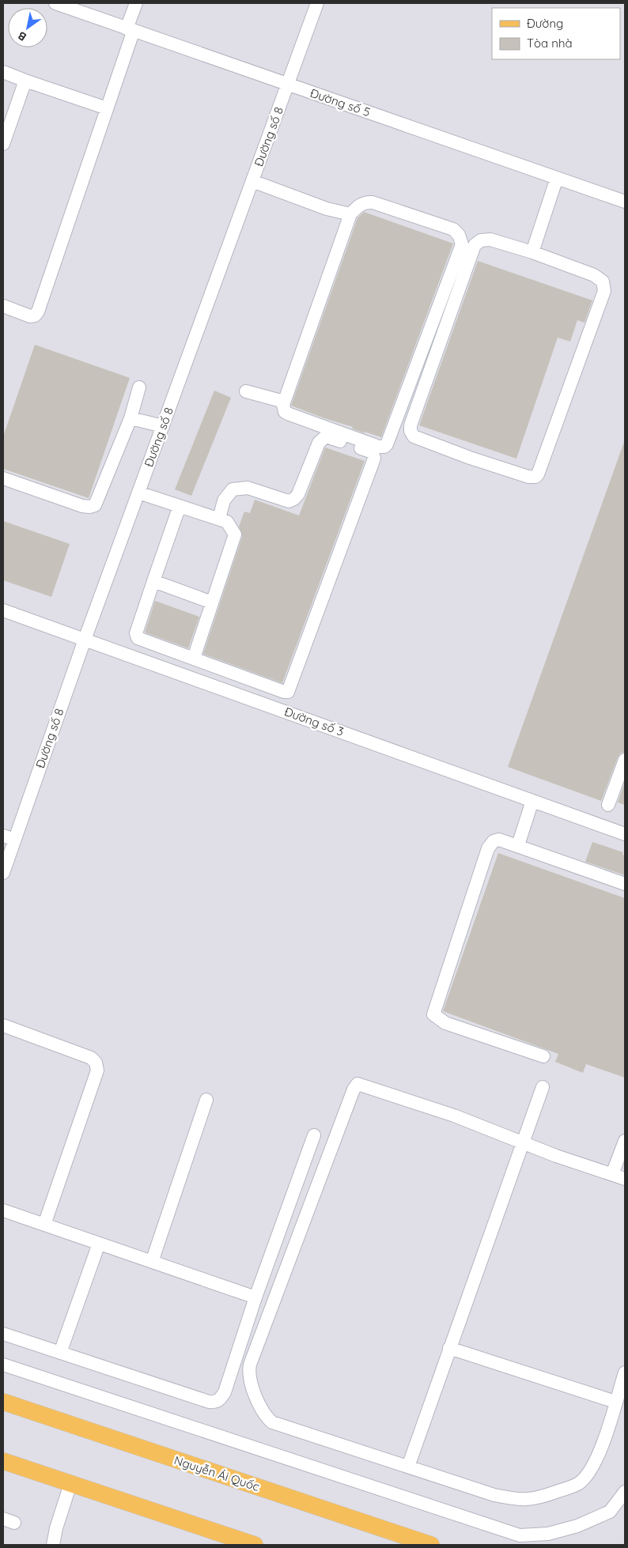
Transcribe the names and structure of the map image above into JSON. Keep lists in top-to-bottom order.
{
  "streets": {
    "main road": ["Nguyễn Ái Quốc"],
    "street": ["Đường số 5", "Đường số 8", "Đường số 3"]
  },
  "crossings": [
    ["Đường số 5", "Đường số 8"],
    ["Đường số 8", "Đường số 3"]
  ],
  "legend": ["Đường", "Tòa nhà"],
  "north": "bottom left"
}
